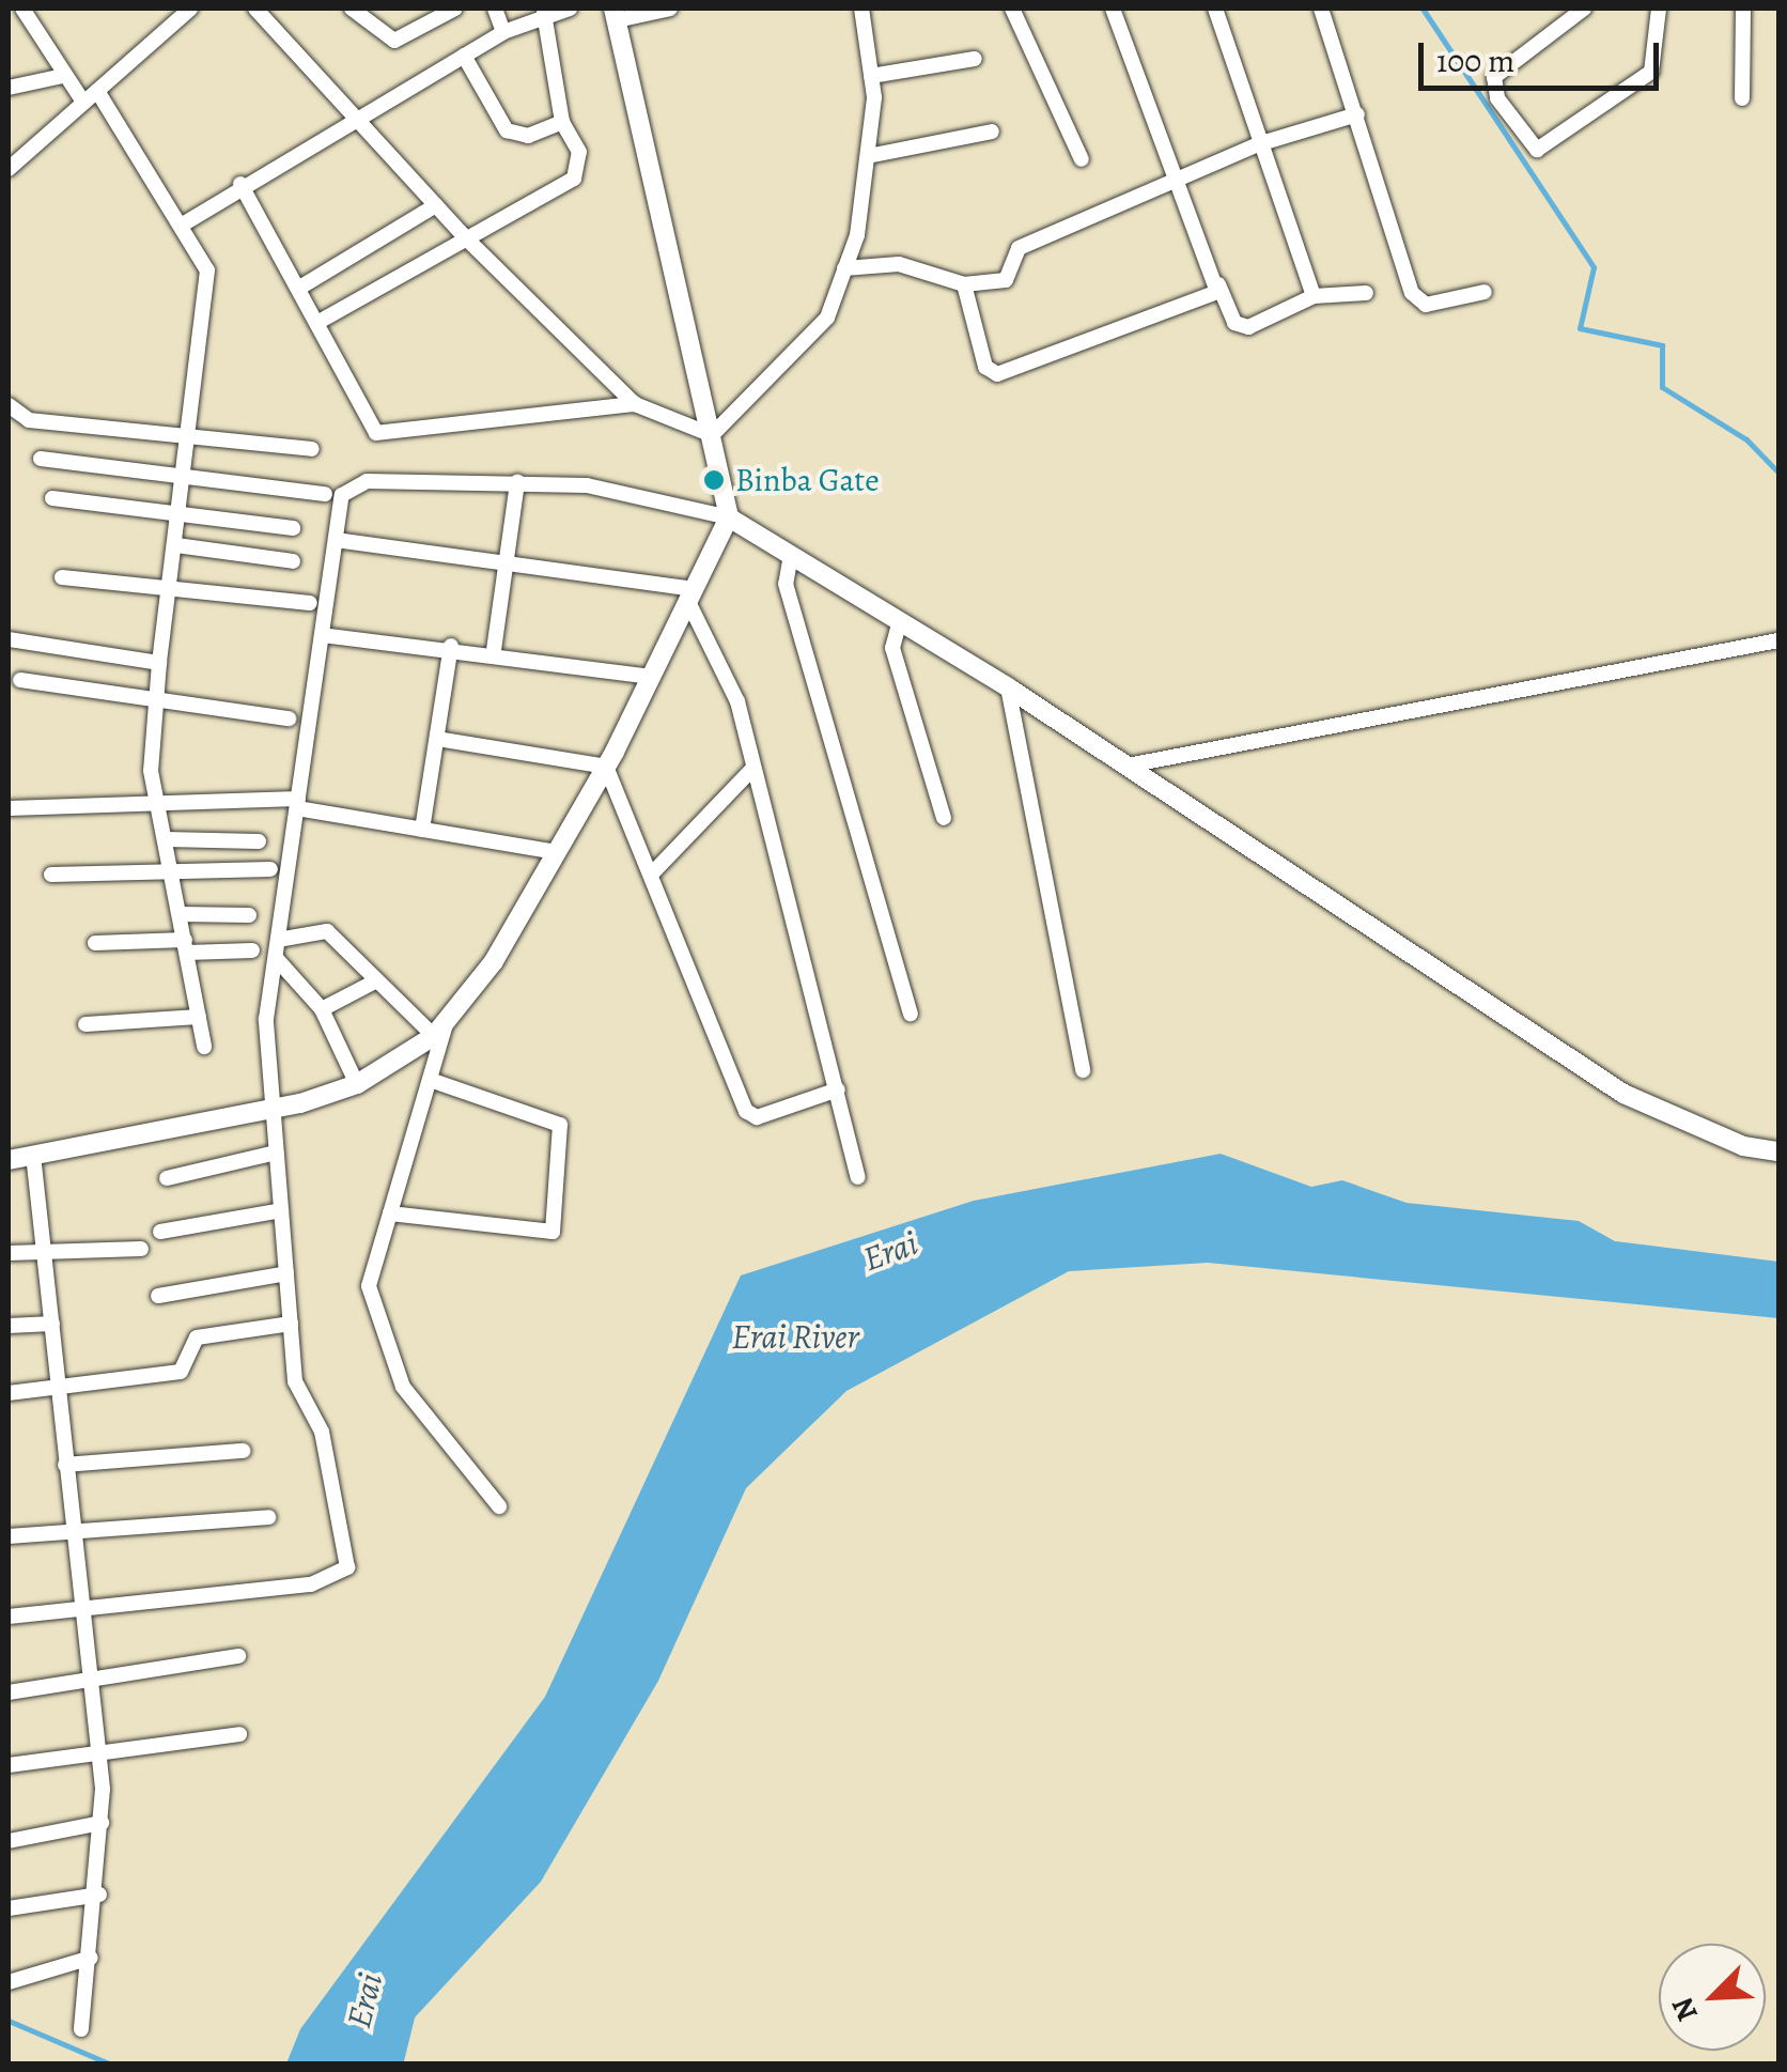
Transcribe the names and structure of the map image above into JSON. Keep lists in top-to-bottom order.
{
  "water": ["Erai", "Erai River"],
  "places": ["Binba Gate"],
  "scale_bar": "100 m",
  "north": "bottom left"
}
